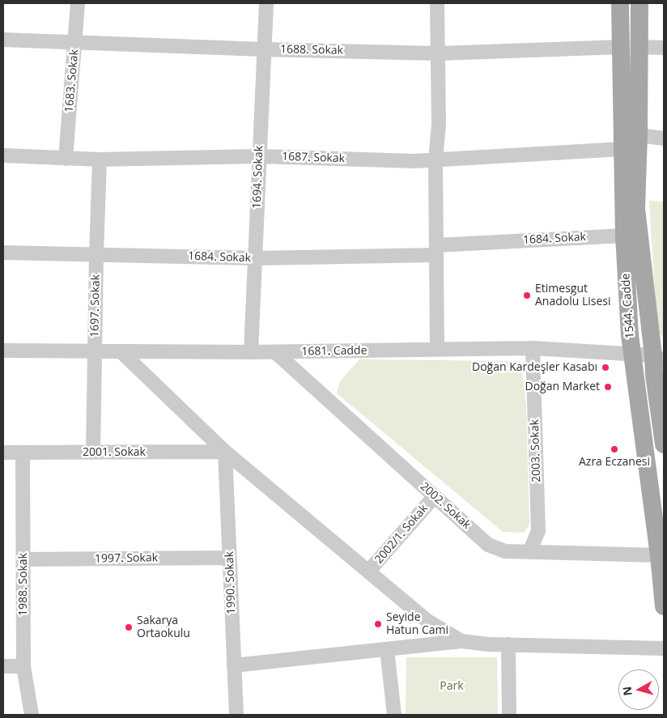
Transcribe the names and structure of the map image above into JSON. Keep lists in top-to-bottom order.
{
  "streets": {
    "main road": ["1544. Cadde"],
    "street": [
      "1688. Sokak",
      "1683. Sokak",
      "1687. Sokak",
      "1694. Sokak",
      "1684. Sokak",
      "1697. Sokak",
      "1681. Cadde",
      "2003. Sokak",
      "2001. Sokak",
      "2002. Sokak",
      "2002/1. Sokak",
      "1997. Sokak",
      "1990. Sokak",
      "1988. Sokak"
    ]
  },
  "crossings": [
    ["1688. Sokak", "1683. Sokak"],
    ["1688. Sokak", "1694. Sokak"],
    ["1688. Sokak", "1544. Cadde"],
    ["1683. Sokak", "1687. Sokak"],
    ["1687. Sokak", "1694. Sokak"],
    ["1687. Sokak", "1697. Sokak"],
    ["1687. Sokak", "1544. Cadde"],
    ["1694. Sokak", "1684. Sokak"],
    ["1694. Sokak", "1681. Cadde"],
    ["1684. Sokak", "1697. Sokak"],
    ["1684. Sokak", "1544. Cadde"],
    ["1697. Sokak", "1681. Cadde"],
    ["1697. Sokak", "2001. Sokak"],
    ["1544. Cadde", "1681. Cadde"],
    ["1544. Cadde", "2002. Sokak"],
    ["1681. Cadde", "2003. Sokak"],
    ["1681. Cadde", "2002. Sokak"],
    ["2003. Sokak", "2002. Sokak"],
    ["2001. Sokak", "1990. Sokak"],
    ["2001. Sokak", "1988. Sokak"],
    ["2002. Sokak", "2002/1. Sokak"],
    ["1997. Sokak", "1990. Sokak"],
    ["1997. Sokak", "1988. Sokak"]
  ],
  "parks": ["Park"],
  "places": [
    "Etimesgut Anadolu Lisesi",
    "Doğan Kardeşler Kasabı",
    "Doğan Market",
    "Azra Eczanesi",
    "Seyide Hatun Cami",
    "Sakarya Ortaokulu"
  ],
  "north": "left"
}
